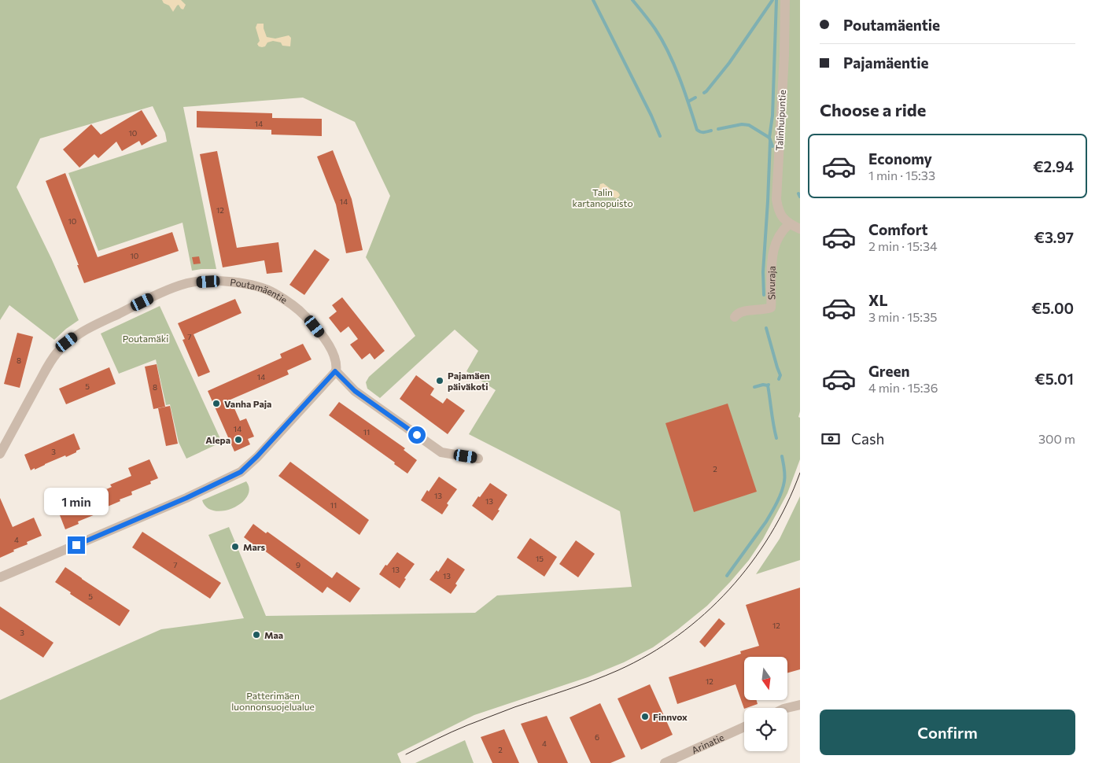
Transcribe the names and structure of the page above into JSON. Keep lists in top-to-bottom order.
{
  "streets": {
    "street": [
      "Talinhuipuntie",
      "Sivuraja",
      "Poutamäentie",
      "Arinatie"
    ]
  },
  "crossings": [
    ["Talinhuipuntie", "Sivuraja"]
  ],
  "parks": ["Talin kartanopuisto", "Poutamäki", "Patterimäen luonnonsuojelualue"],
  "places": [
    "Pajamäen päiväkoti",
    "Vanha Paja",
    "Alepa",
    "Mars",
    "Maa",
    "Finnvox"
  ],
  "house_numbers": [
    "14",
    "10",
    "14",
    "12",
    "10",
    "10",
    "7",
    "8",
    "14",
    "5",
    "8",
    "14",
    "11",
    "3",
    "2",
    "13",
    "13",
    "11",
    "4",
    "15",
    "7",
    "9",
    "13",
    "13",
    "5",
    "12",
    "3",
    "12",
    "6",
    "4",
    "2"
  ],
  "north": "bottom",
  "page": {
    "banner": ["Poutamäentie", "Pajamäentie"],
    "heading": "Choose a ride",
    "list": [
      {
        "name": "Economy",
        "note": "1 min · 15:33",
        "value": "€2.94"
      },
      {
        "name": "Comfort",
        "note": "2 min · 15:34",
        "value": "€3.97"
      },
      {
        "name": "XL",
        "note": "3 min · 15:35",
        "value": "€5.00"
      },
      {
        "name": "Green",
        "note": "4 min · 15:36",
        "value": "€5.01"
      }
    ],
    "pay": ["Cash", "300 m"],
    "bubble": "1 min",
    "buttons": "Confirm"
  }
}
